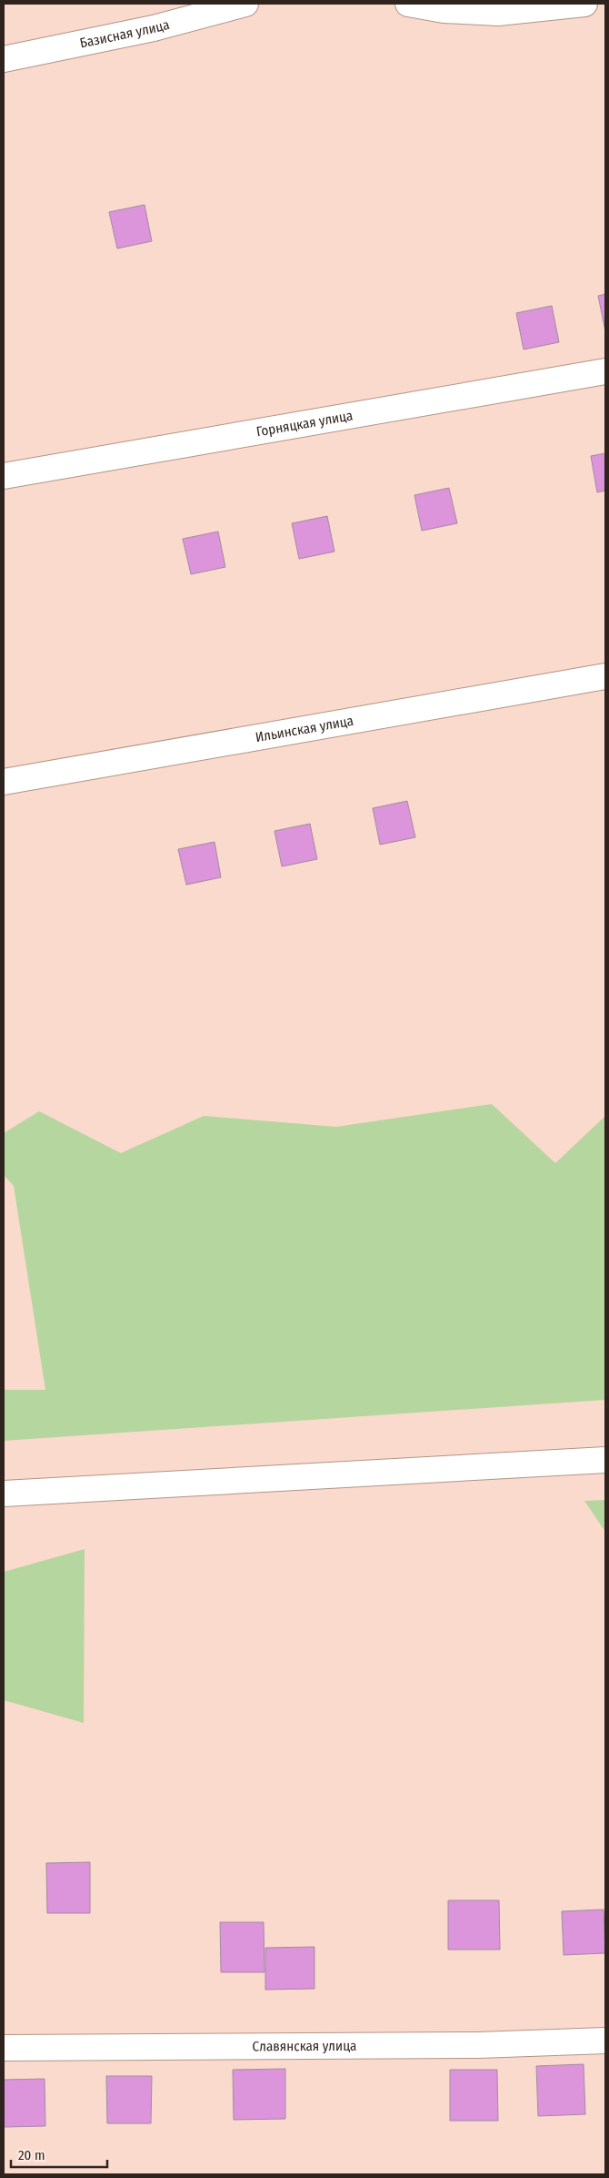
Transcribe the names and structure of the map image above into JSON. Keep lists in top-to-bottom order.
{
  "streets": {
    "street": [
      "Базисная улица",
      "Горняцкая улица",
      "Ильинская улица",
      "Славянская улица"
    ]
  },
  "scale_bar": "20 m"
}
